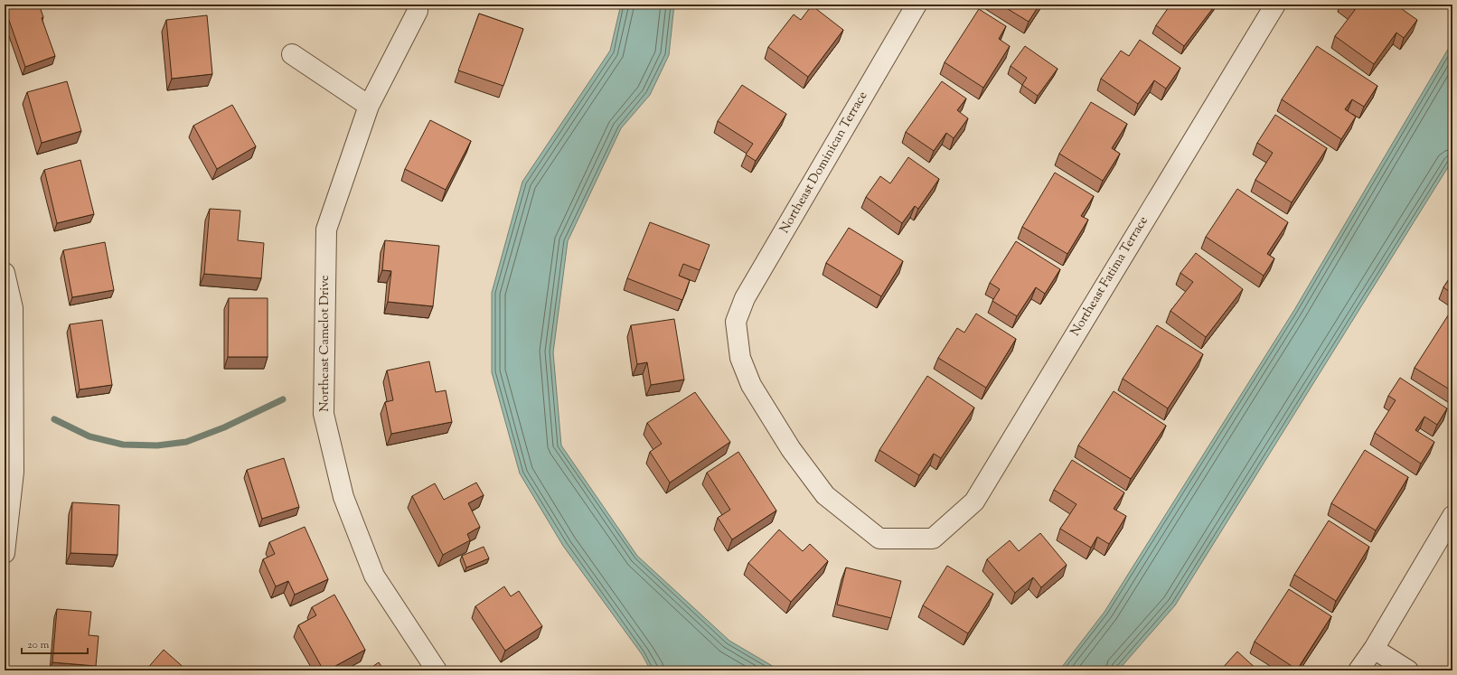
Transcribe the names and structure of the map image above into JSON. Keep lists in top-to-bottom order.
{
  "streets": {
    "street": ["Northeast Dominican Terrace", "Northeast Fatima Terrace", "Northeast Camelot Drive"]
  },
  "crossings": [
    ["Northeast Dominican Terrace", "Northeast Fatima Terrace"]
  ],
  "scale_bar": "20 m"
}
